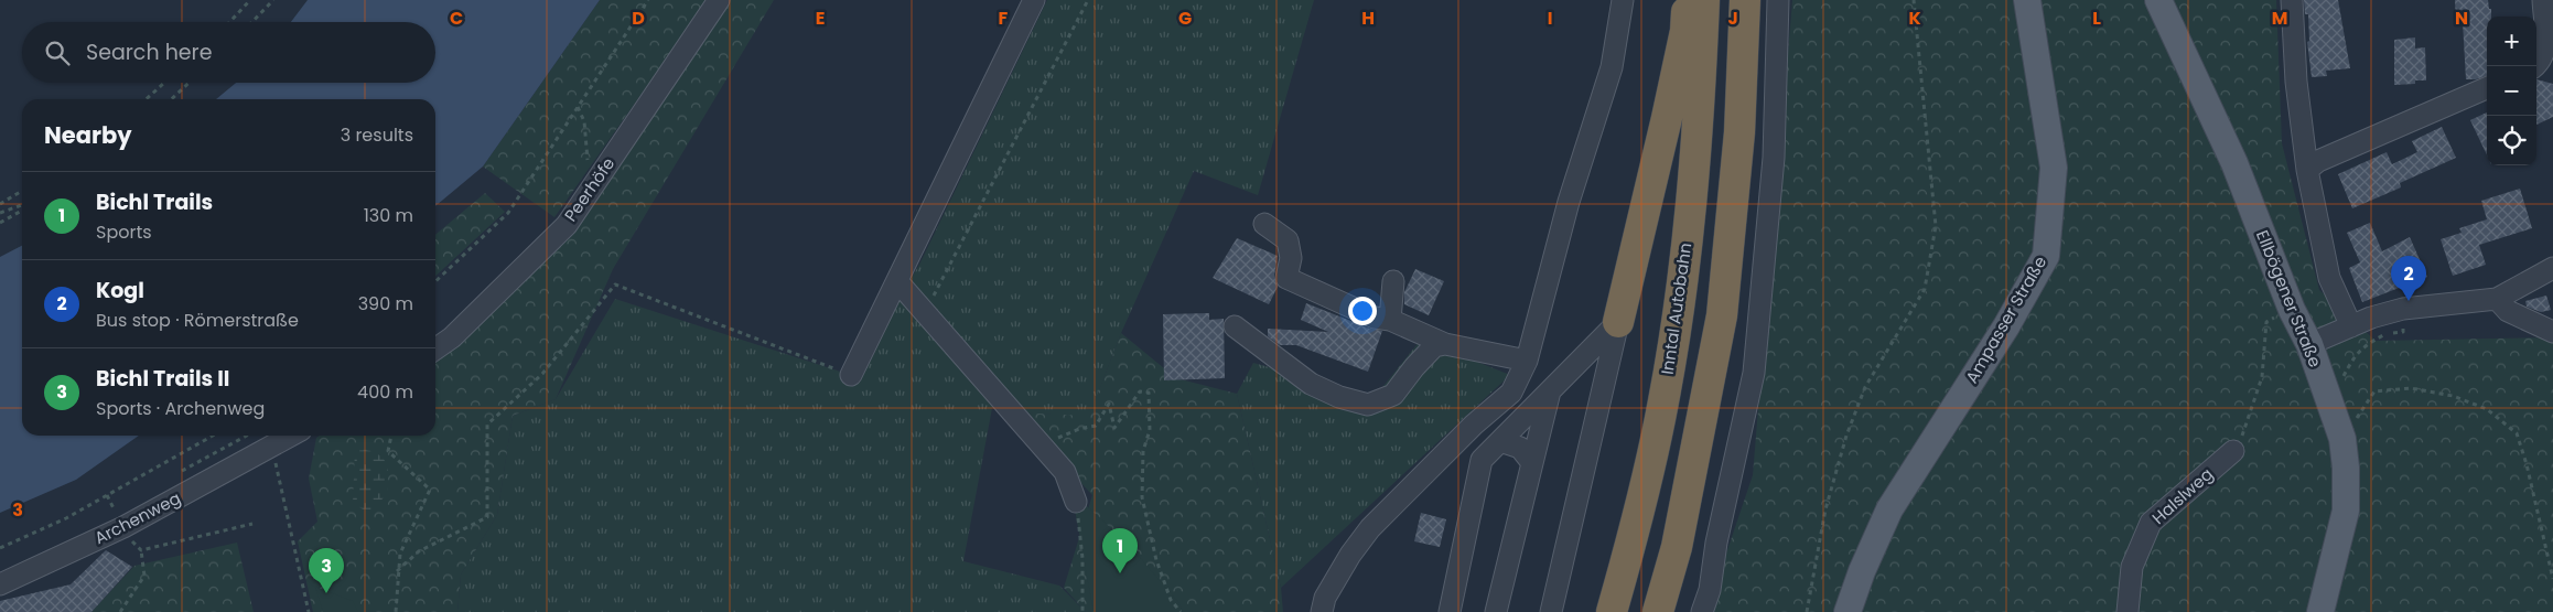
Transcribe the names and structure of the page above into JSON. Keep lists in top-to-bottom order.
{
  "streets": {
    "highway": ["Inntal Autobahn"],
    "main road": ["Ellbögener Straße", "Ampasser Straße"],
    "street": ["Peerhöfe", "Halslweg", "Archenweg"]
  },
  "page": {
    "map_buttons": ["+", "−"],
    "search": "Search here",
    "heading": ["Nearby", "3 results"],
    "list": [
      {
        "mark": "1",
        "name": "Bichl Trails",
        "note": "Sports",
        "value": "130 m"
      },
      {
        "mark": "2",
        "name": "Kogl",
        "note": "Bus stop · Römerstraße",
        "value": "390 m"
      },
      {
        "mark": "3",
        "name": "Bichl Trails II",
        "note": "Sports · Archenweg",
        "value": "400 m"
      }
    ],
    "pins": ["2", "1", "3"]
  },
  "grid": {
    "columns": [
      "C",
      "D",
      "E",
      "F",
      "G",
      "H",
      "I",
      "J",
      "K",
      "L",
      "M",
      "N"
    ],
    "rows": ["3"]
  }
}
